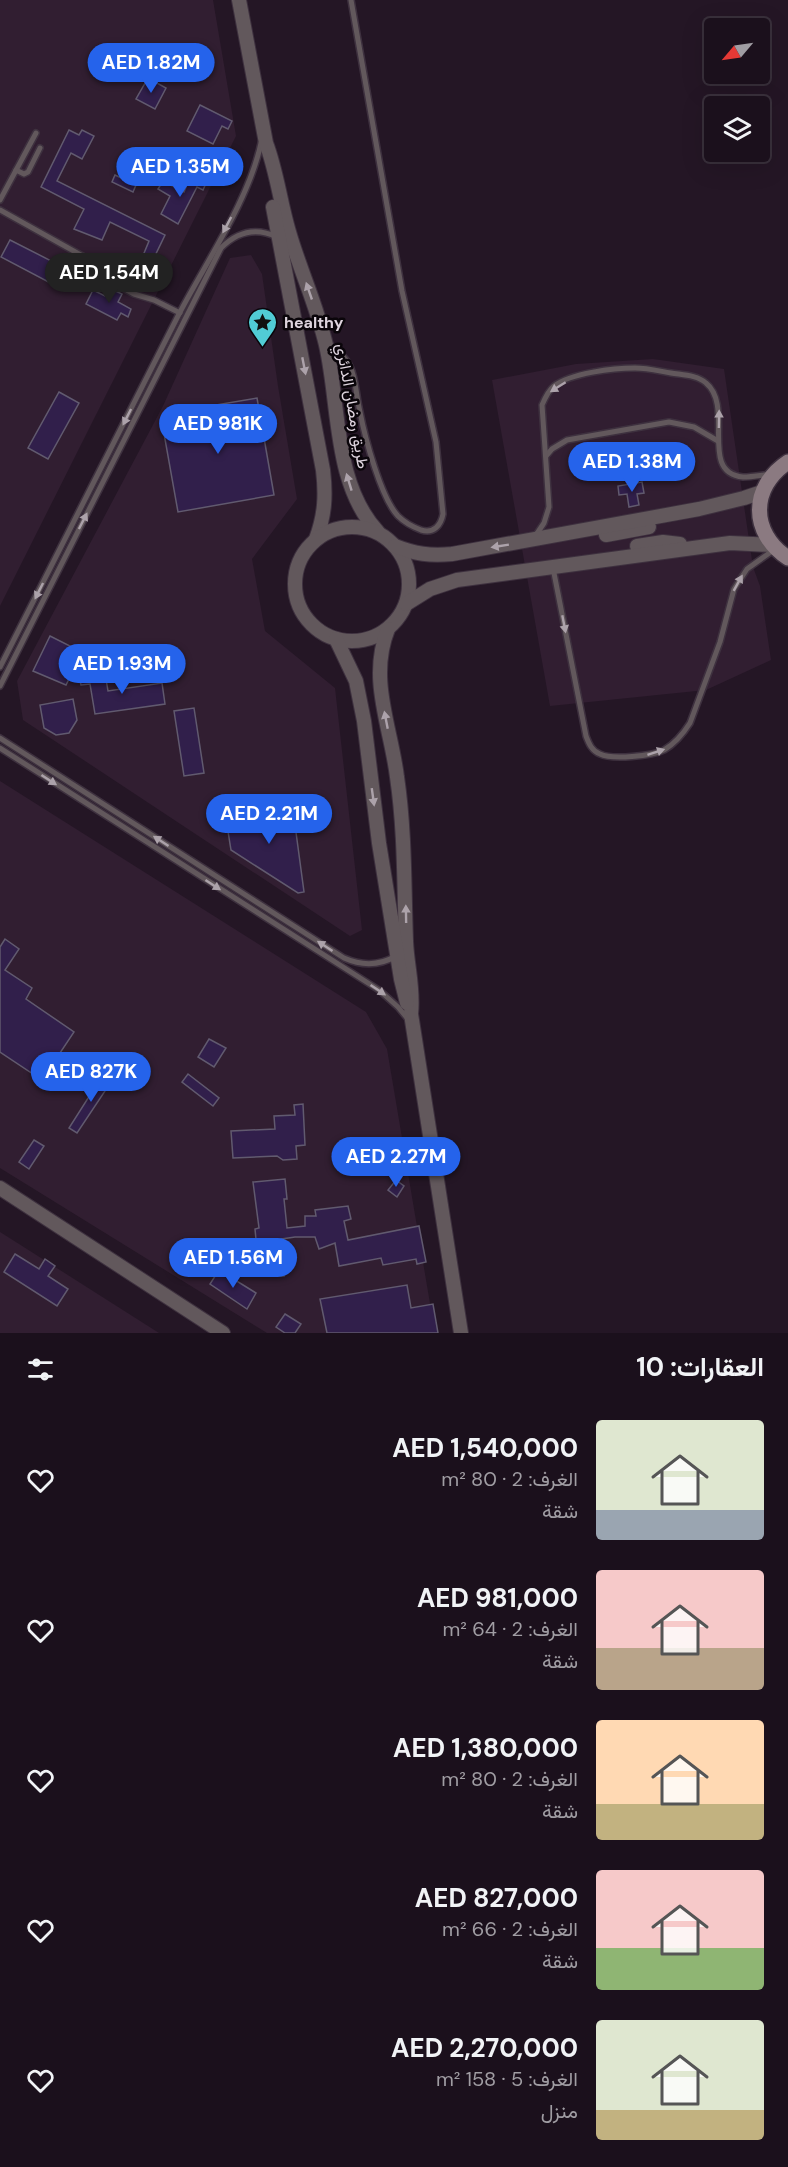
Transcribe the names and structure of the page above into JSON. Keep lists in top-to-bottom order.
{
  "streets": {
    "street": ["طريق رمضان الدائري"]
  },
  "places": {
    "place": ["healthy"]
  },
  "north": "bottom left",
  "page": {
    "price": [
      "AED 1.82M",
      "AED 1.35M",
      "AED 1.54M",
      "AED 981K",
      "AED 1.38M",
      "AED 1.93M",
      "AED 2.21M",
      "AED 827K",
      "AED 2.27M",
      "AED 1.56M"
    ],
    "heading": "العقارات: 10",
    "list": [
      {
        "name": "AED 1,540,000",
        "note": "الغرف: 2 · 80 m² · شقة"
      },
      {
        "name": "AED 981,000",
        "note": "الغرف: 2 · 64 m² · شقة"
      },
      {
        "name": "AED 1,380,000",
        "note": "الغرف: 2 · 80 m² · شقة"
      },
      {
        "name": "AED 827,000",
        "note": "الغرف: 2 · 66 m² · شقة"
      },
      {
        "name": "AED 2,270,000",
        "note": "الغرف: 5 · 158 m² · منزل"
      }
    ]
  }
}
